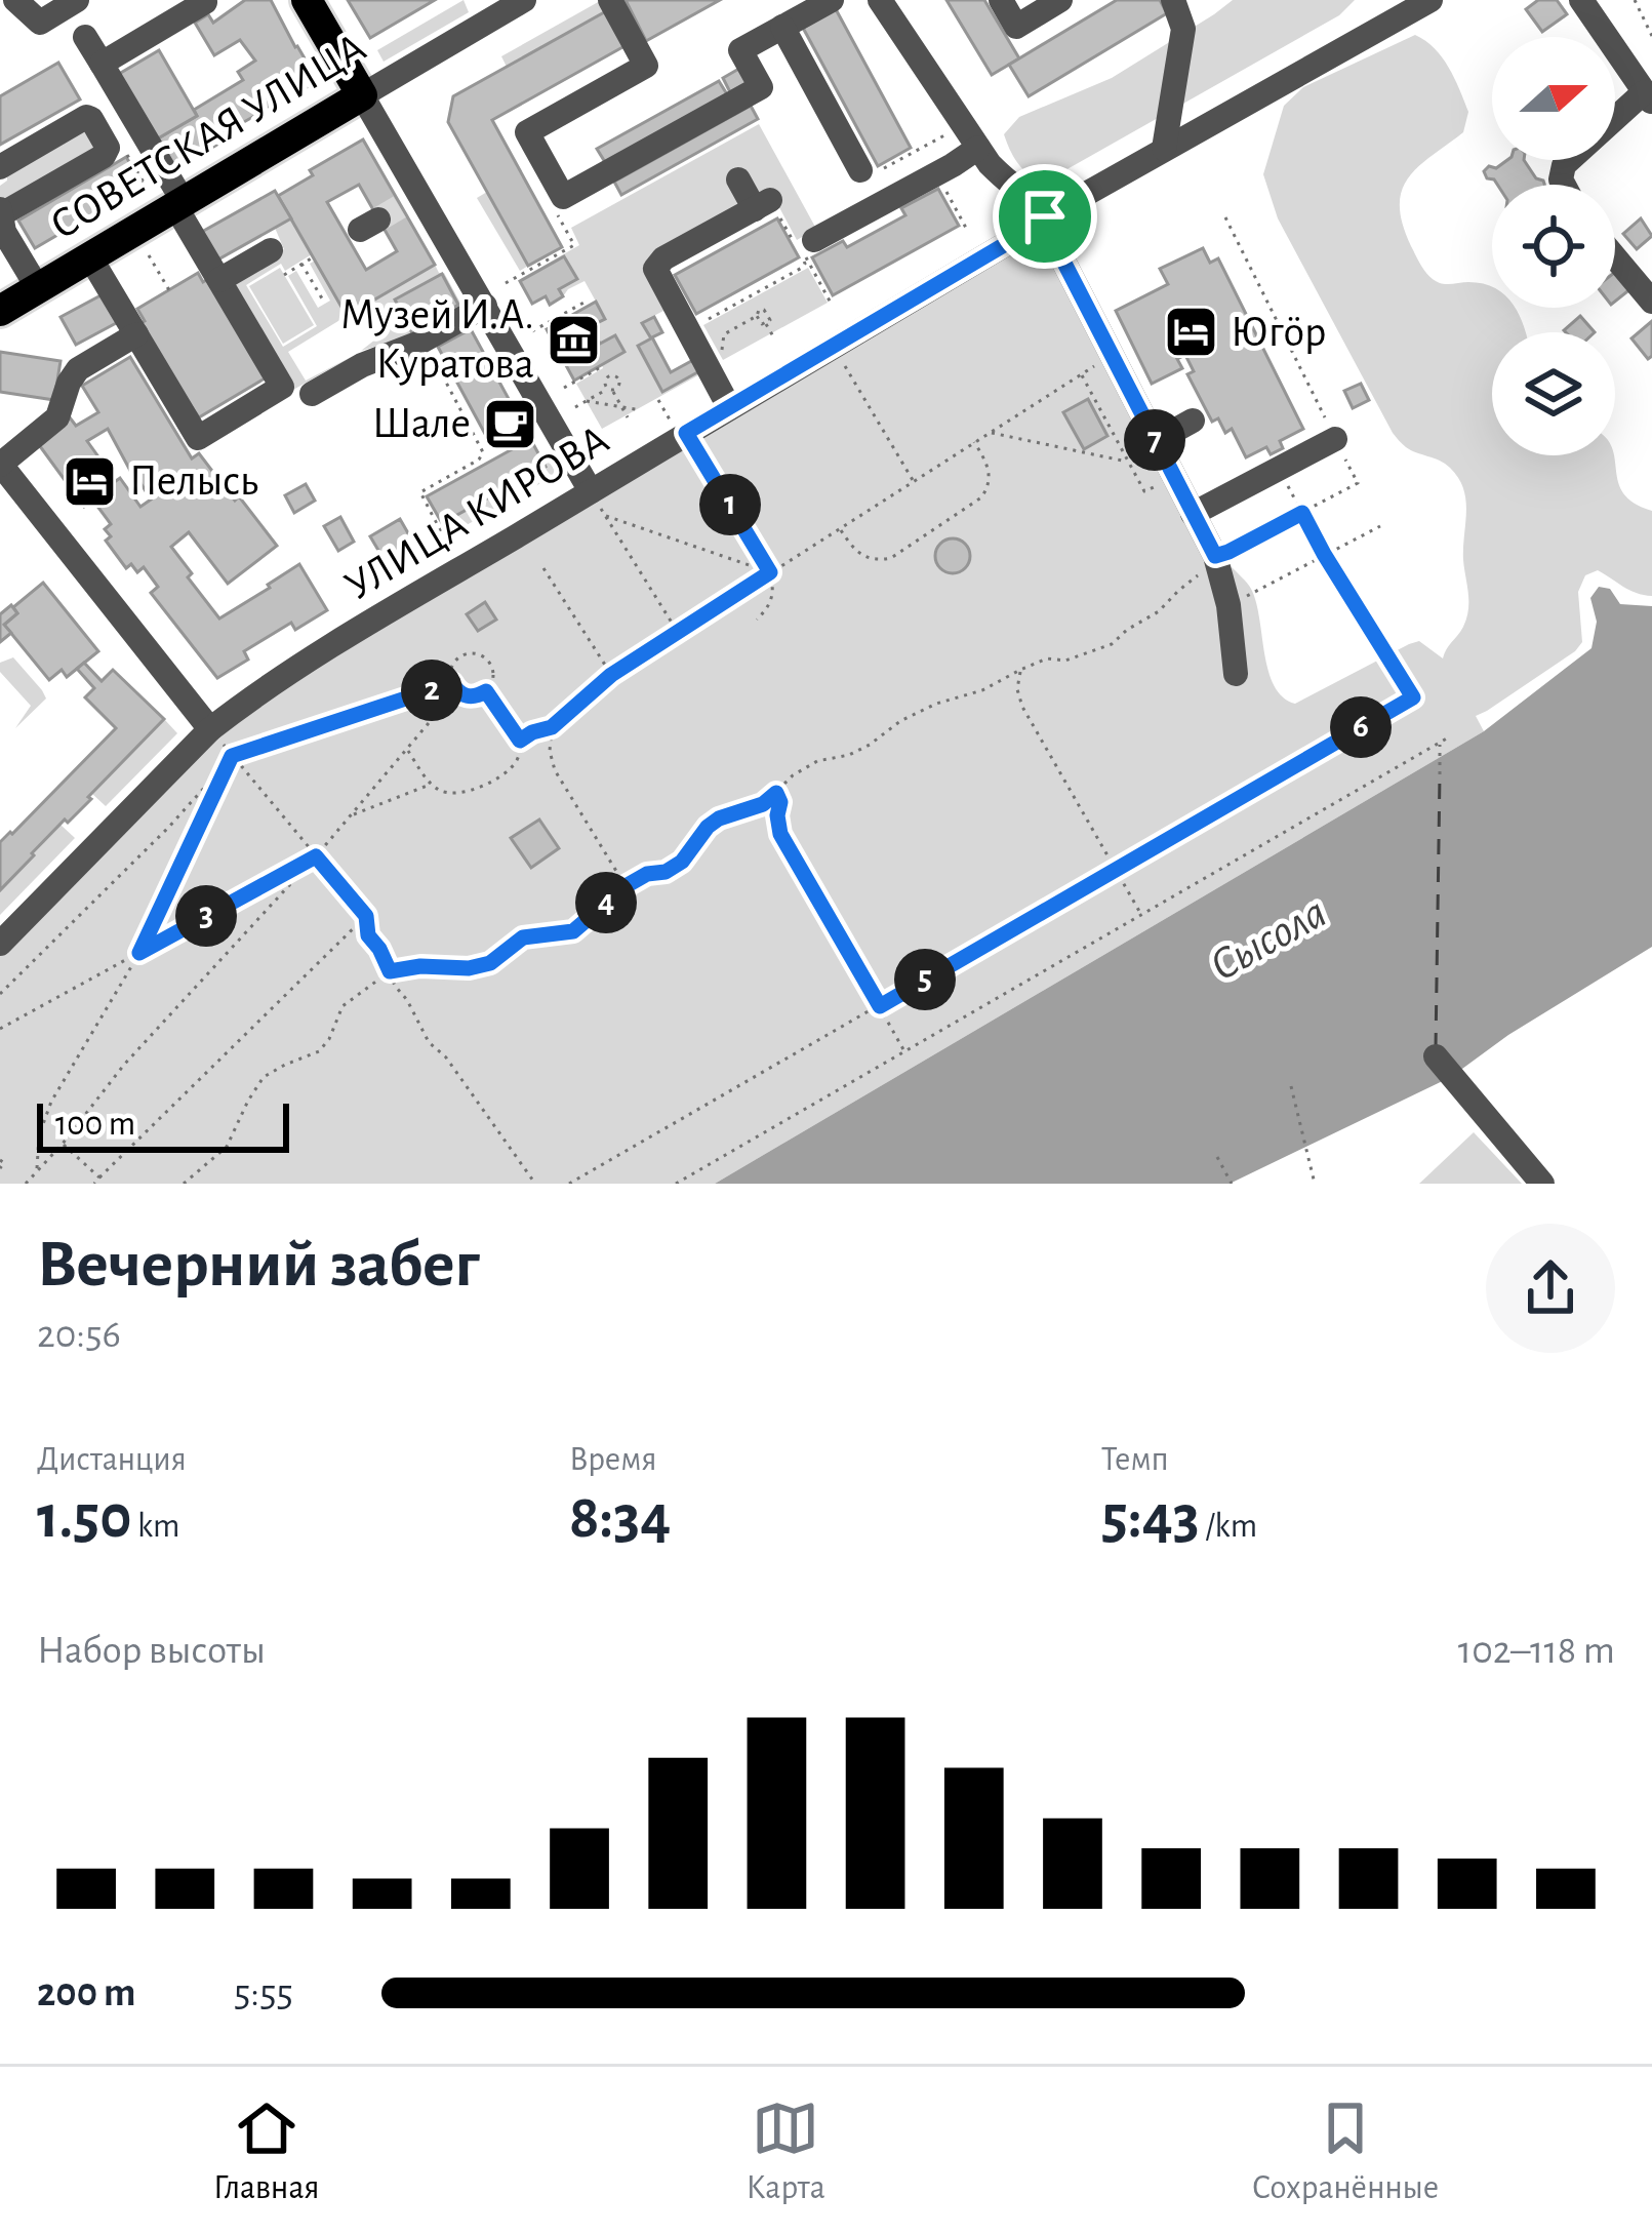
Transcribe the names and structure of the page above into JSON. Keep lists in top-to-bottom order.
{
  "streets": {
    "main road": ["СОВЕТСКАЯ УЛИЦА"],
    "street": ["УЛИЦА КИРОВА"]
  },
  "water": ["Сысола"],
  "places": {
    "hotel": ["Югöр", "Пелысь"],
    "museum": ["Музей И.А. Куратова"],
    "cafe": ["Шале"]
  },
  "scale_bar": "100 m",
  "north": "right",
  "page": {
    "pins": [
      "7",
      "1",
      "2",
      "6",
      "4",
      "3",
      "5"
    ],
    "scale": "100 m",
    "heading": ["Вечерний забег", "20:56"],
    "stats": [
      ["Дистанция", "1.50 km"],
      ["Время", "8:34"],
      ["Темп", "5:43 /km"]
    ],
    "chart": ["Набор высоты", "102–118 m"],
    "list": [
      {
        "name": "200 m",
        "note": "5:55"
      }
    ],
    "tabs": ["Главная", "Карта", "Сохранённые"]
  }
}
